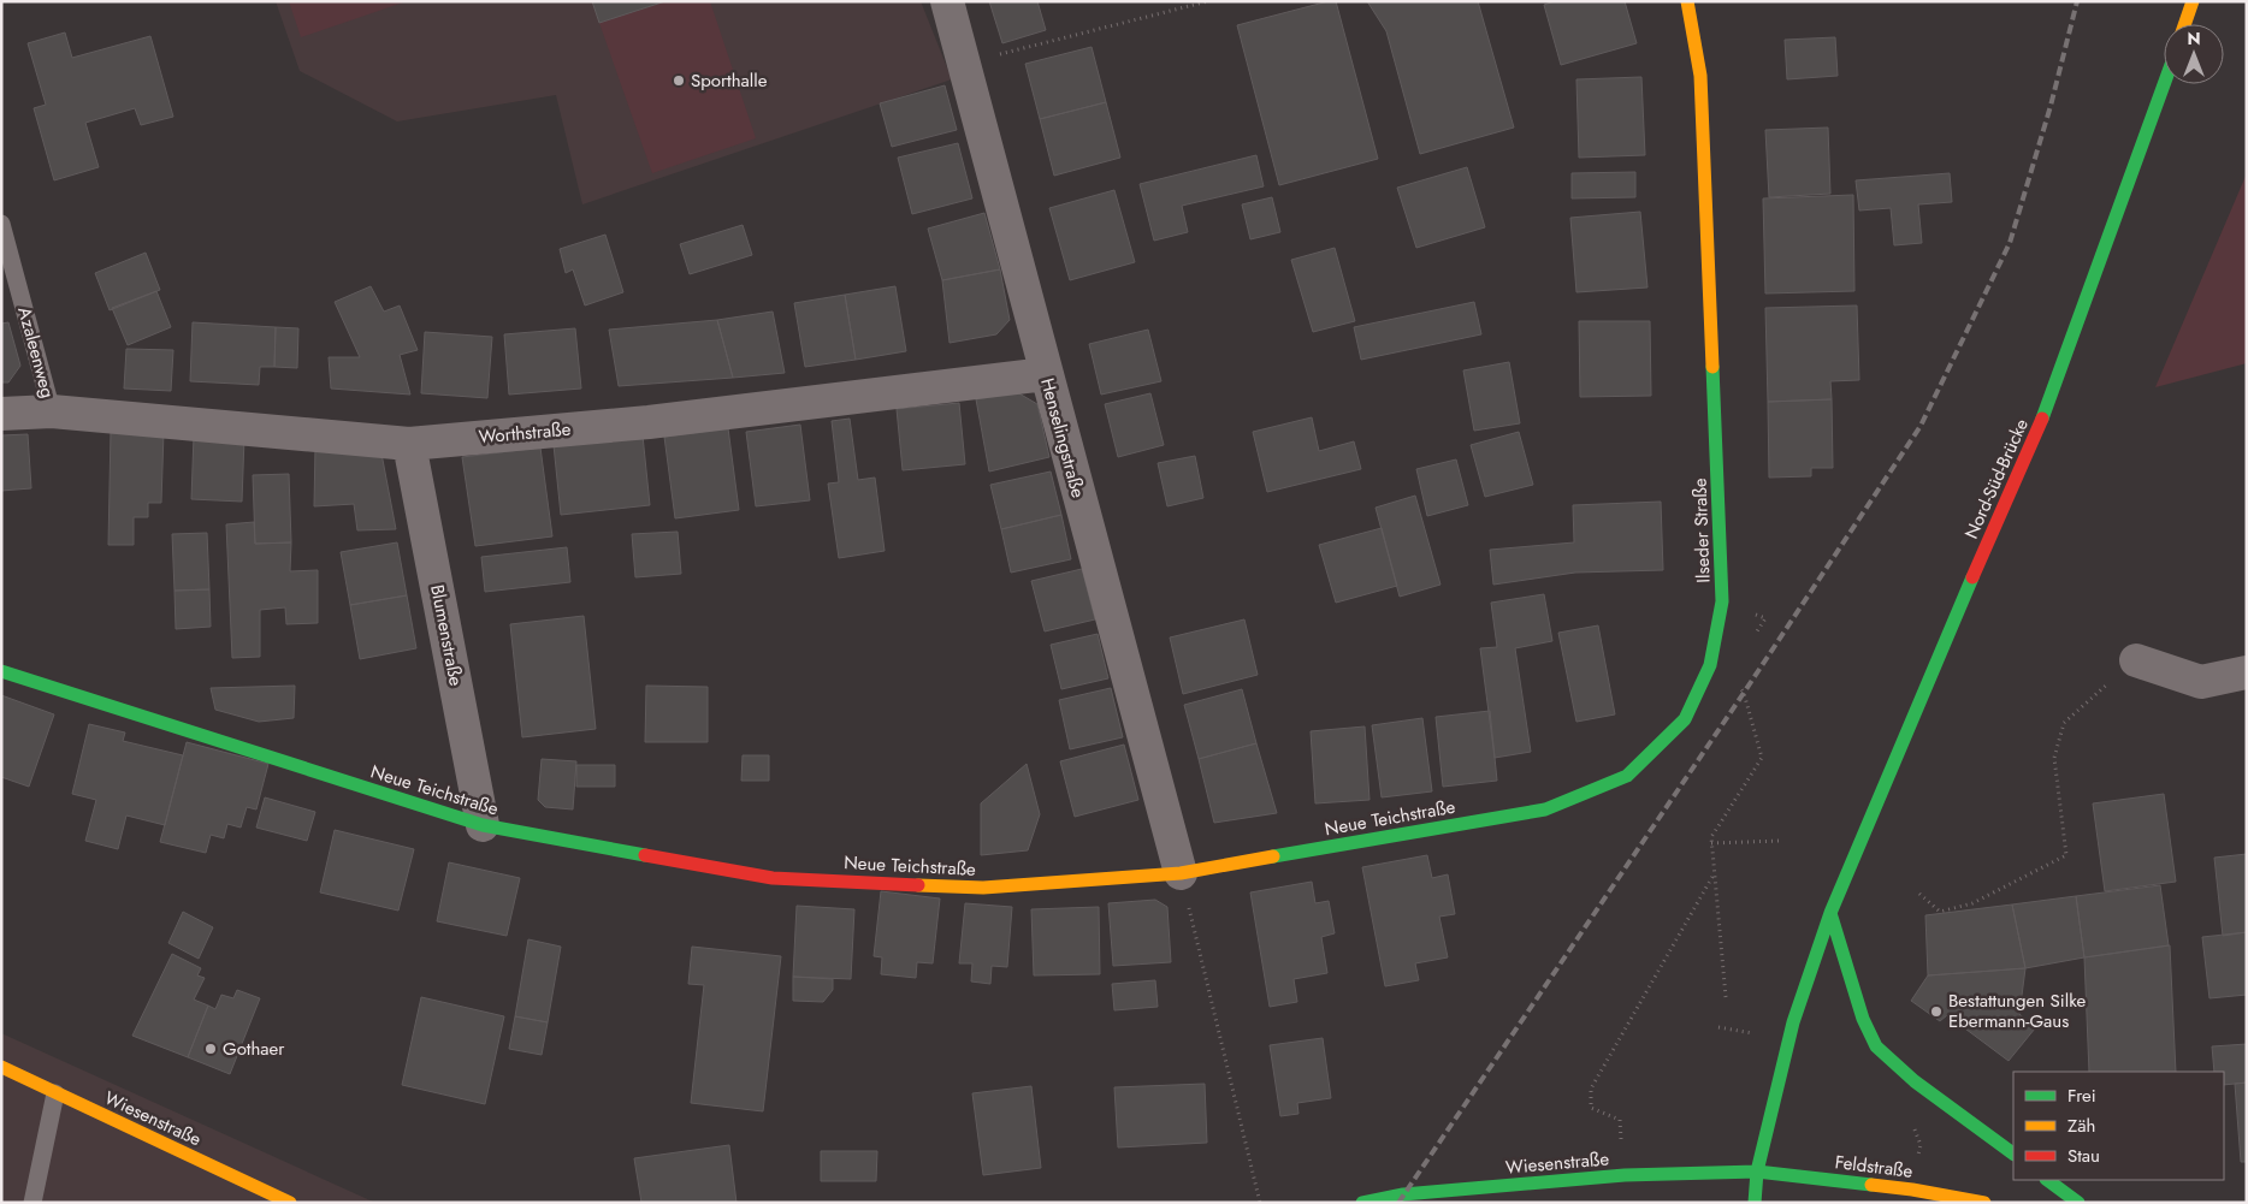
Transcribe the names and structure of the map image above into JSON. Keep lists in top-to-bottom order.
{
  "streets": {
    "street": [
      "Worthstraße",
      "Henselingstraße",
      "Nord-Süd-Brücke",
      "Ilseder Straße",
      "Blumenstraße",
      "Neue Teichstraße",
      "Wiesenstraße",
      "Feldstraße"
    ],
    "lane": ["Azaleenweg"]
  },
  "crossings": [
    ["Azaleenweg", "Worthstraße"],
    ["Worthstraße", "Henselingstraße"],
    ["Worthstraße", "Blumenstraße"],
    ["Henselingstraße", "Neue Teichstraße"],
    ["Nord-Süd-Brücke", "Wiesenstraße"],
    ["Nord-Süd-Brücke", "Feldstraße"],
    ["Ilseder Straße", "Neue Teichstraße"],
    ["Blumenstraße", "Neue Teichstraße"],
    ["Wiesenstraße", "Feldstraße"]
  ],
  "places": ["Sporthalle", "Bestattungen Silke Ebermann-Gaus", "Gothaer"],
  "legend": ["Frei", "Zäh", "Stau"],
  "north": "top"
}
